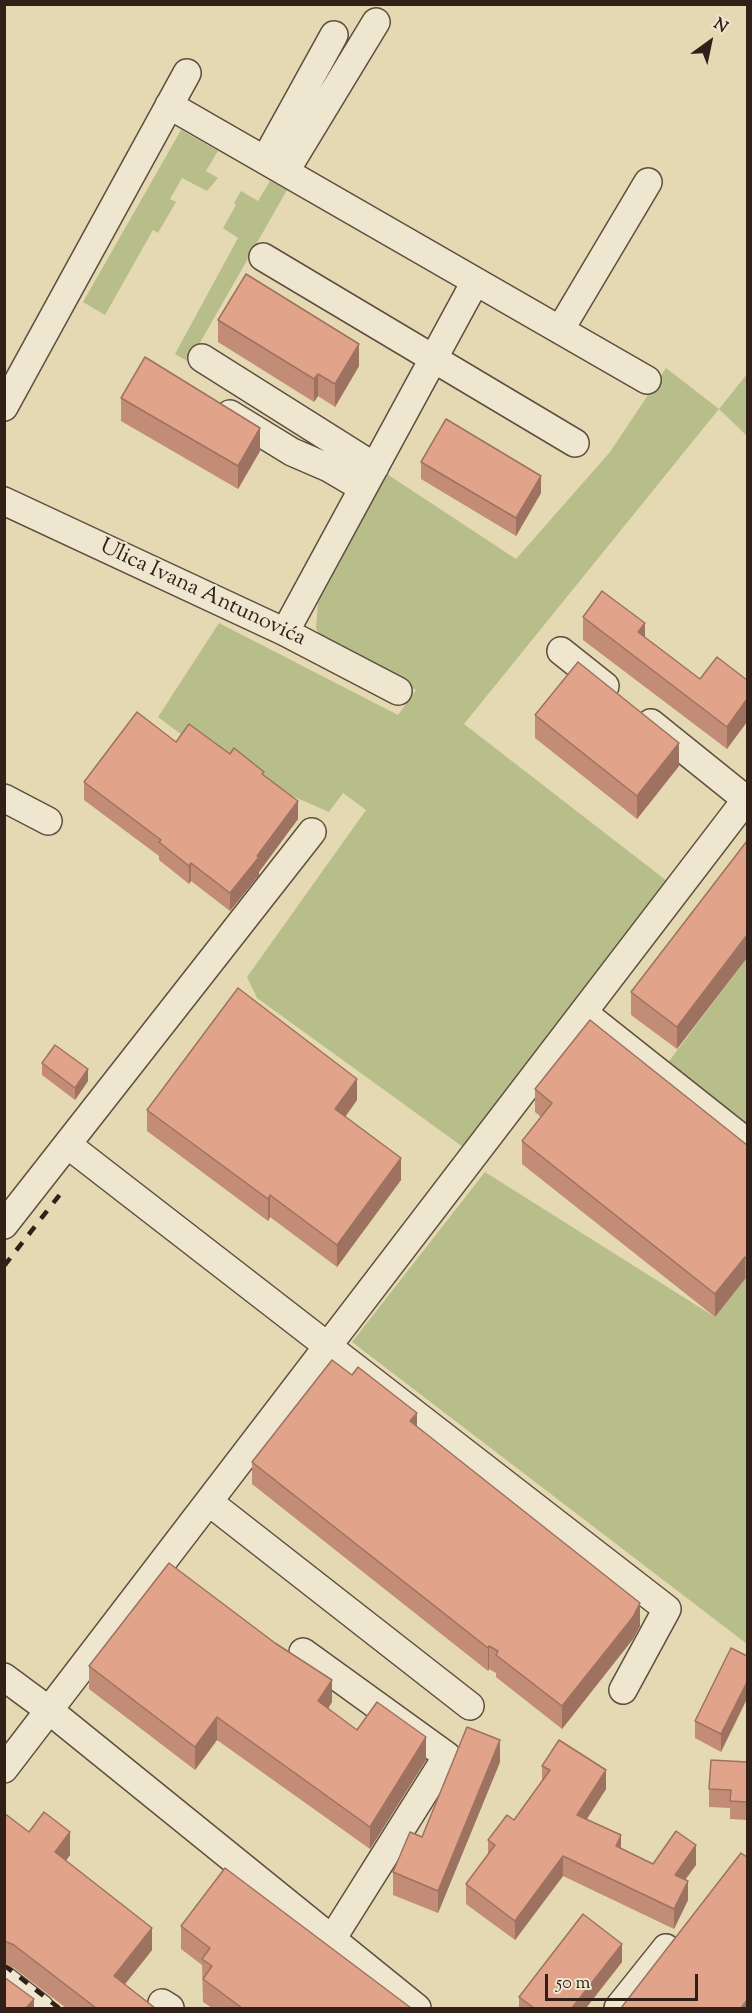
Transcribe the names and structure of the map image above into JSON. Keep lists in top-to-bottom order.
{
  "streets": {
    "street": ["Ulica Ivana Antunovića"]
  },
  "scale_bar": "50 m",
  "north": "top right"
}
